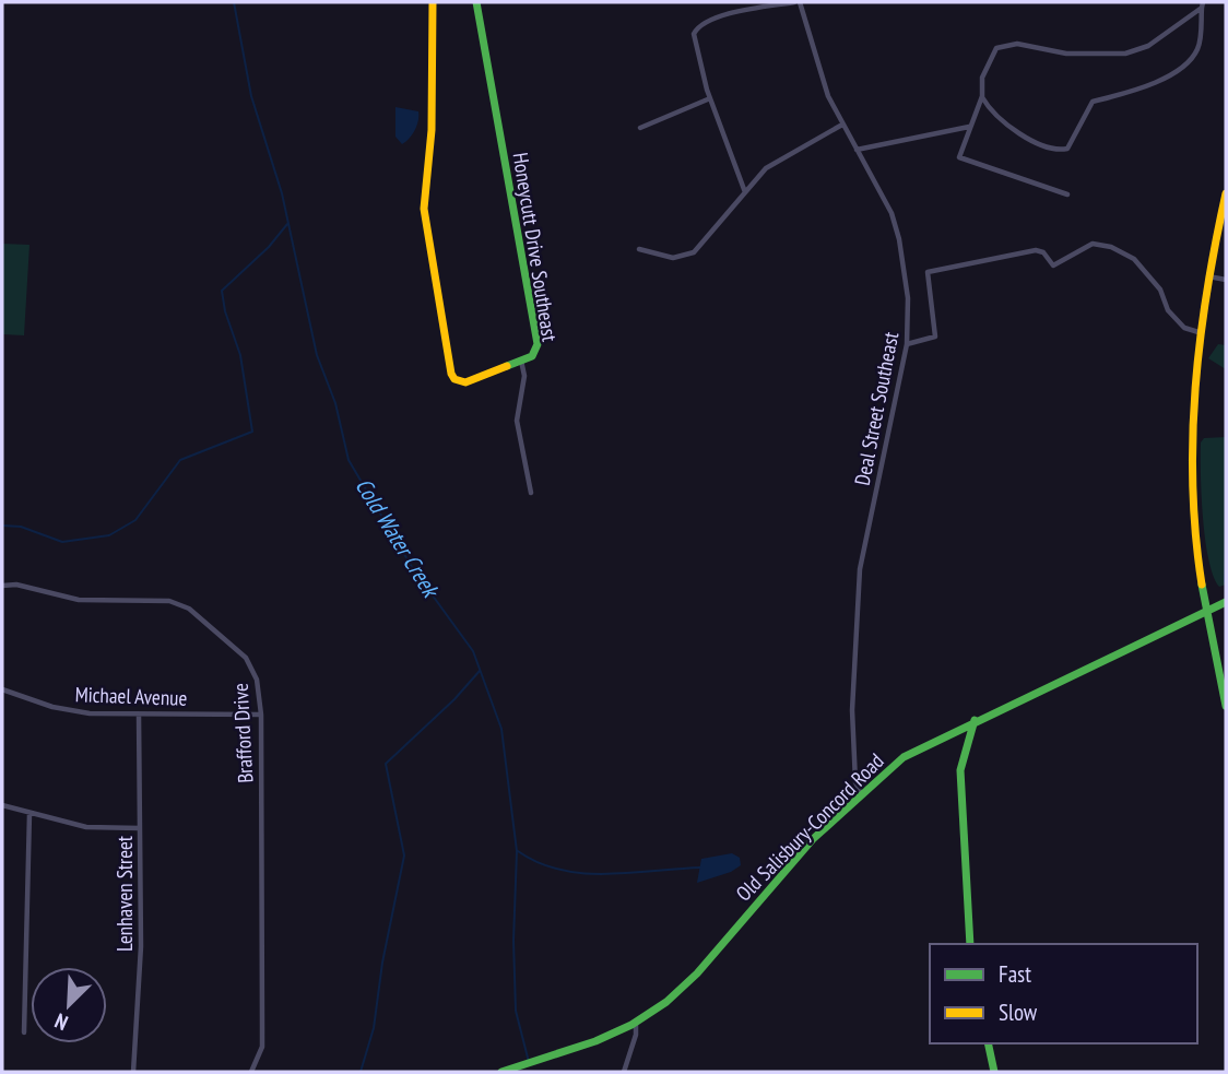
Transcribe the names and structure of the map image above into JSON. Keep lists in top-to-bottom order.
{
  "streets": {
    "main road": ["Honeycutt Drive Southeast", "Old Salisbury-Concord Road"],
    "street": [
      "Deal Street Southeast",
      "Michael Avenue",
      "Brafford Drive",
      "Lenhaven Street"
    ]
  },
  "crossings": [
    ["Deal Street Southeast", "Old Salisbury-Concord Road"],
    ["Michael Avenue", "Brafford Drive"],
    ["Michael Avenue", "Lenhaven Street"]
  ],
  "water": ["Cold Water Creek"],
  "legend": ["Fast", "Slow"],
  "north": "bottom left"
}
